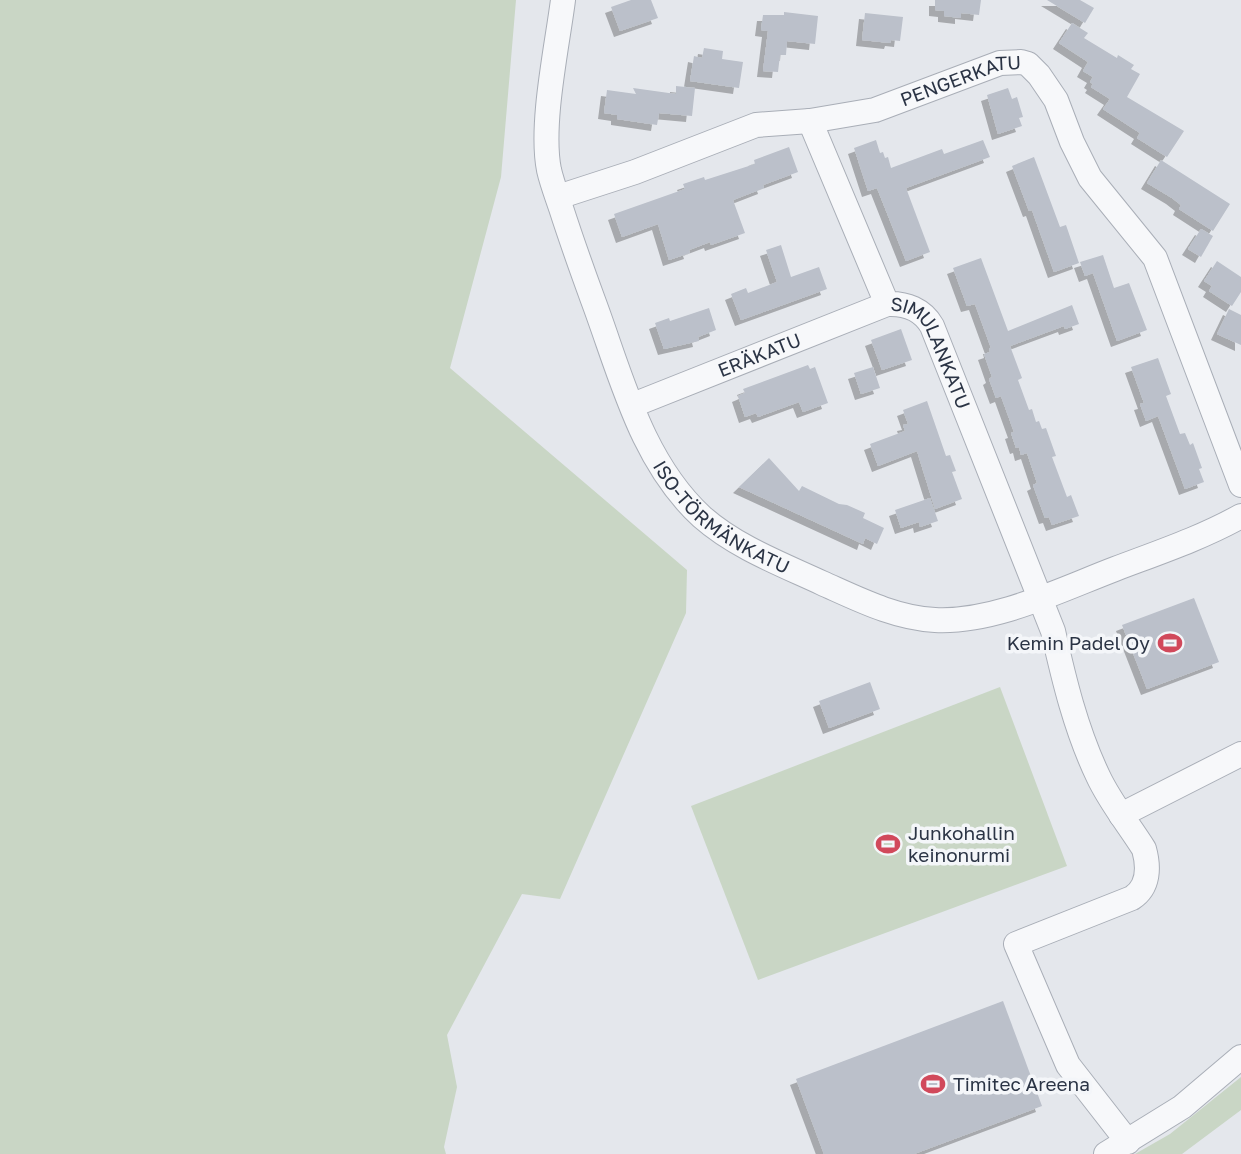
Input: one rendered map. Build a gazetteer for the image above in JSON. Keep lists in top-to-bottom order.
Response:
{
  "streets": {
    "street": [
      "PENGERKATU",
      "ERÄKATU",
      "SIMULANKATU",
      "ISO-TÖRMÄNKATU"
    ]
  },
  "crossings": [
    ["PENGERKATU", "SIMULANKATU"],
    ["PENGERKATU", "ISO-TÖRMÄNKATU"],
    ["ERÄKATU", "SIMULANKATU"],
    ["ERÄKATU", "ISO-TÖRMÄNKATU"],
    ["SIMULANKATU", "ISO-TÖRMÄNKATU"]
  ],
  "places": {
    "sports": ["Kemin Padel Oy", "Junkohallin keinonurmi", "Timitec Areena"]
  }
}
